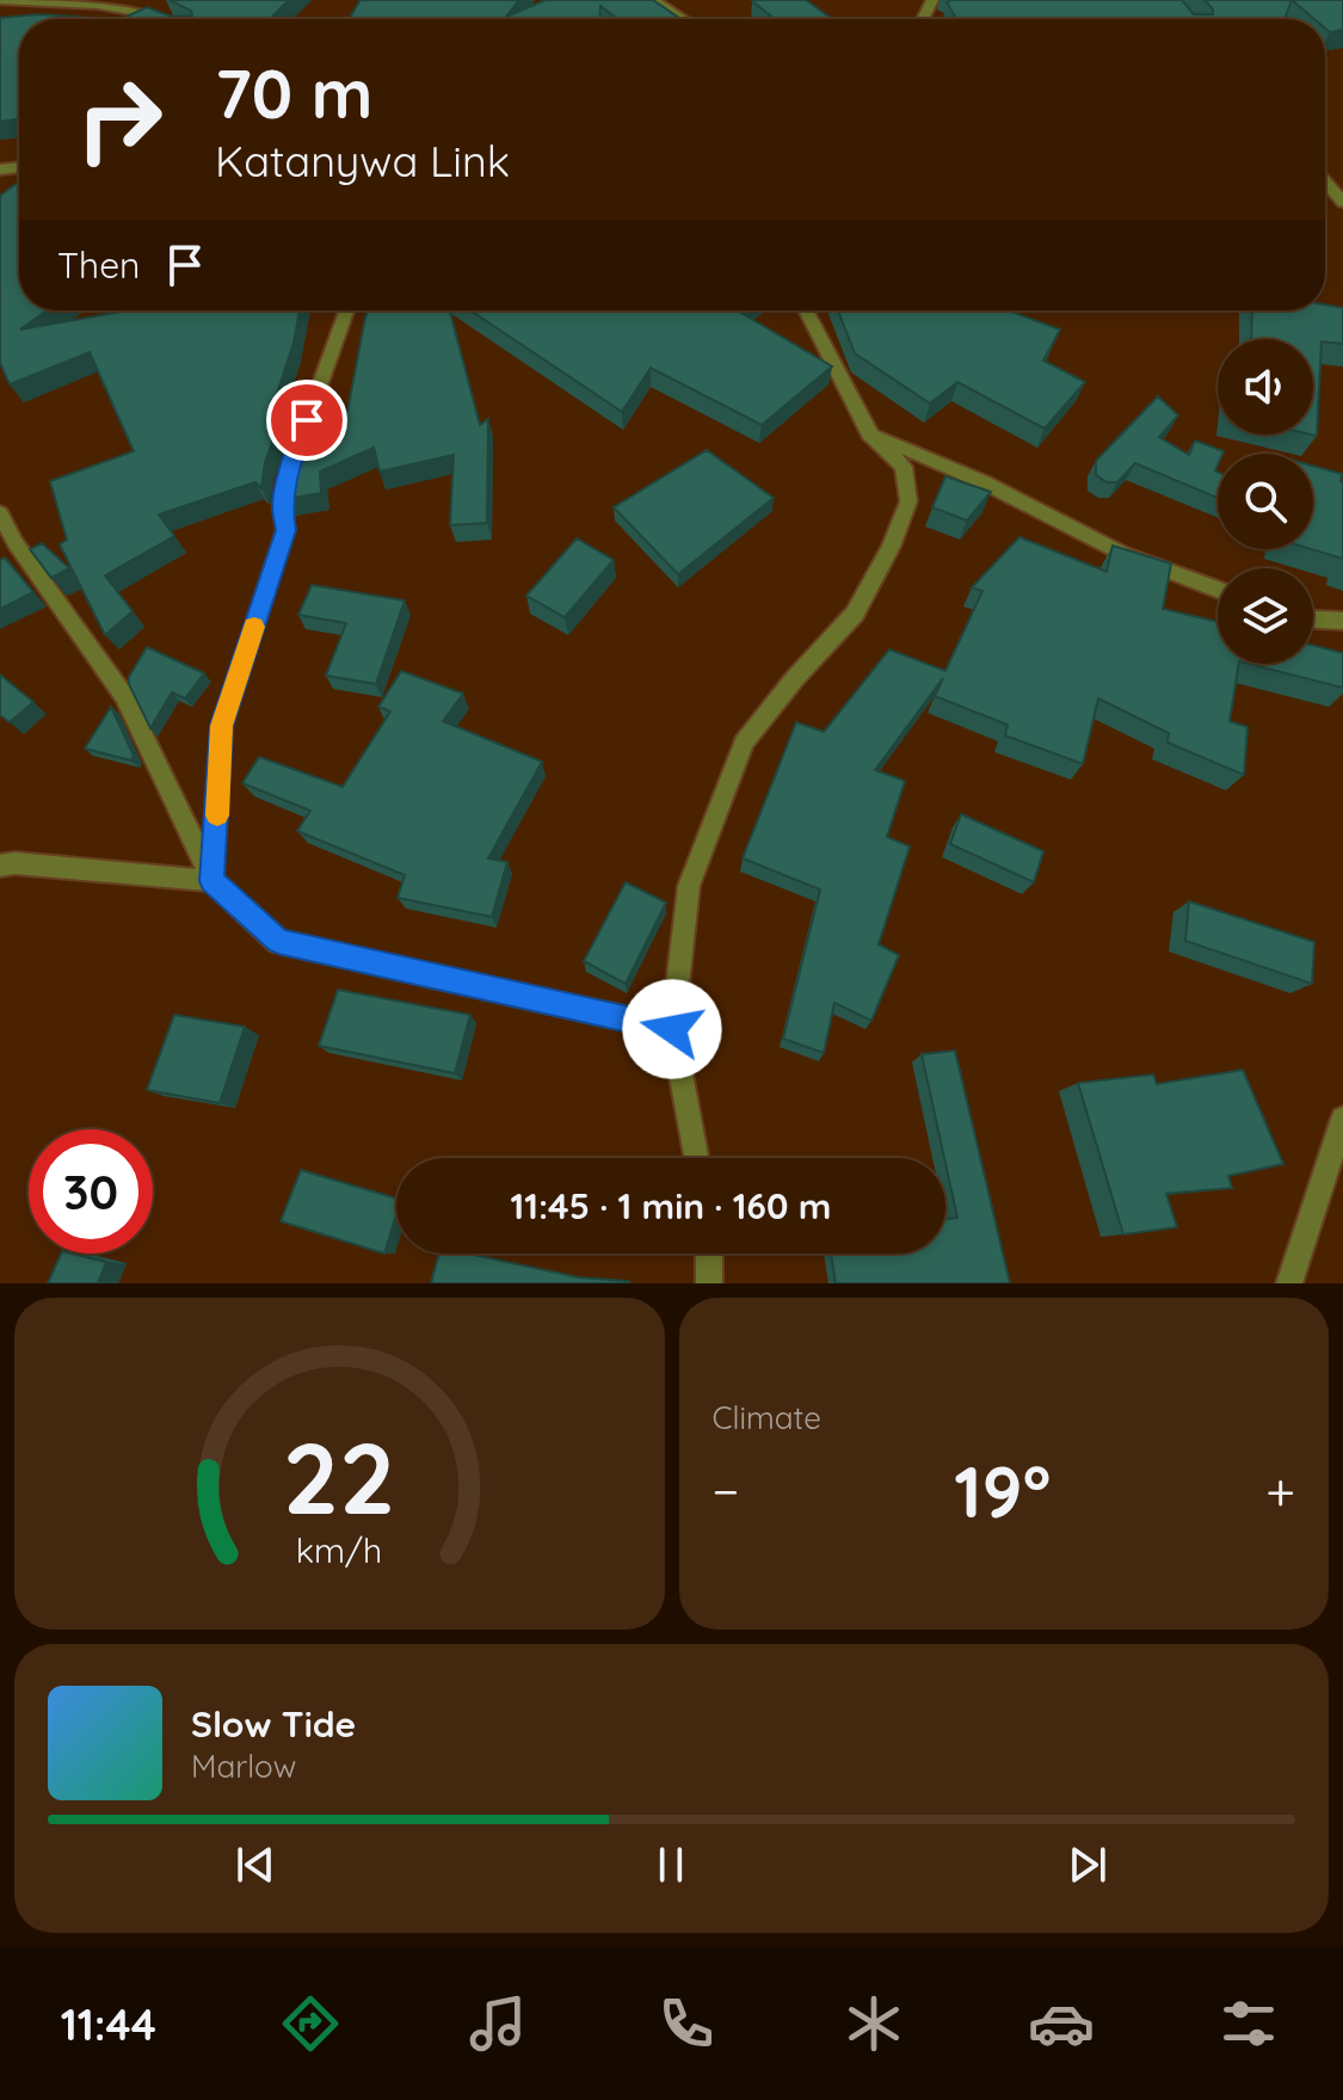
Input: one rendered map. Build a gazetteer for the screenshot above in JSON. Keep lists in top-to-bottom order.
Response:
{
  "page": {
    "turn": ["70 m", "Katanywa Link"],
    "then": "Then",
    "limit": "30",
    "trip": "11:45 · 1 min · 160 m",
    "tile": "Climate",
    "heat": ["−", "19°", "+"],
    "song": ["Slow Tide", "Marlow"],
    "tabs": "11:44",
    "gauge": ["22", "km/h"]
  }
}
